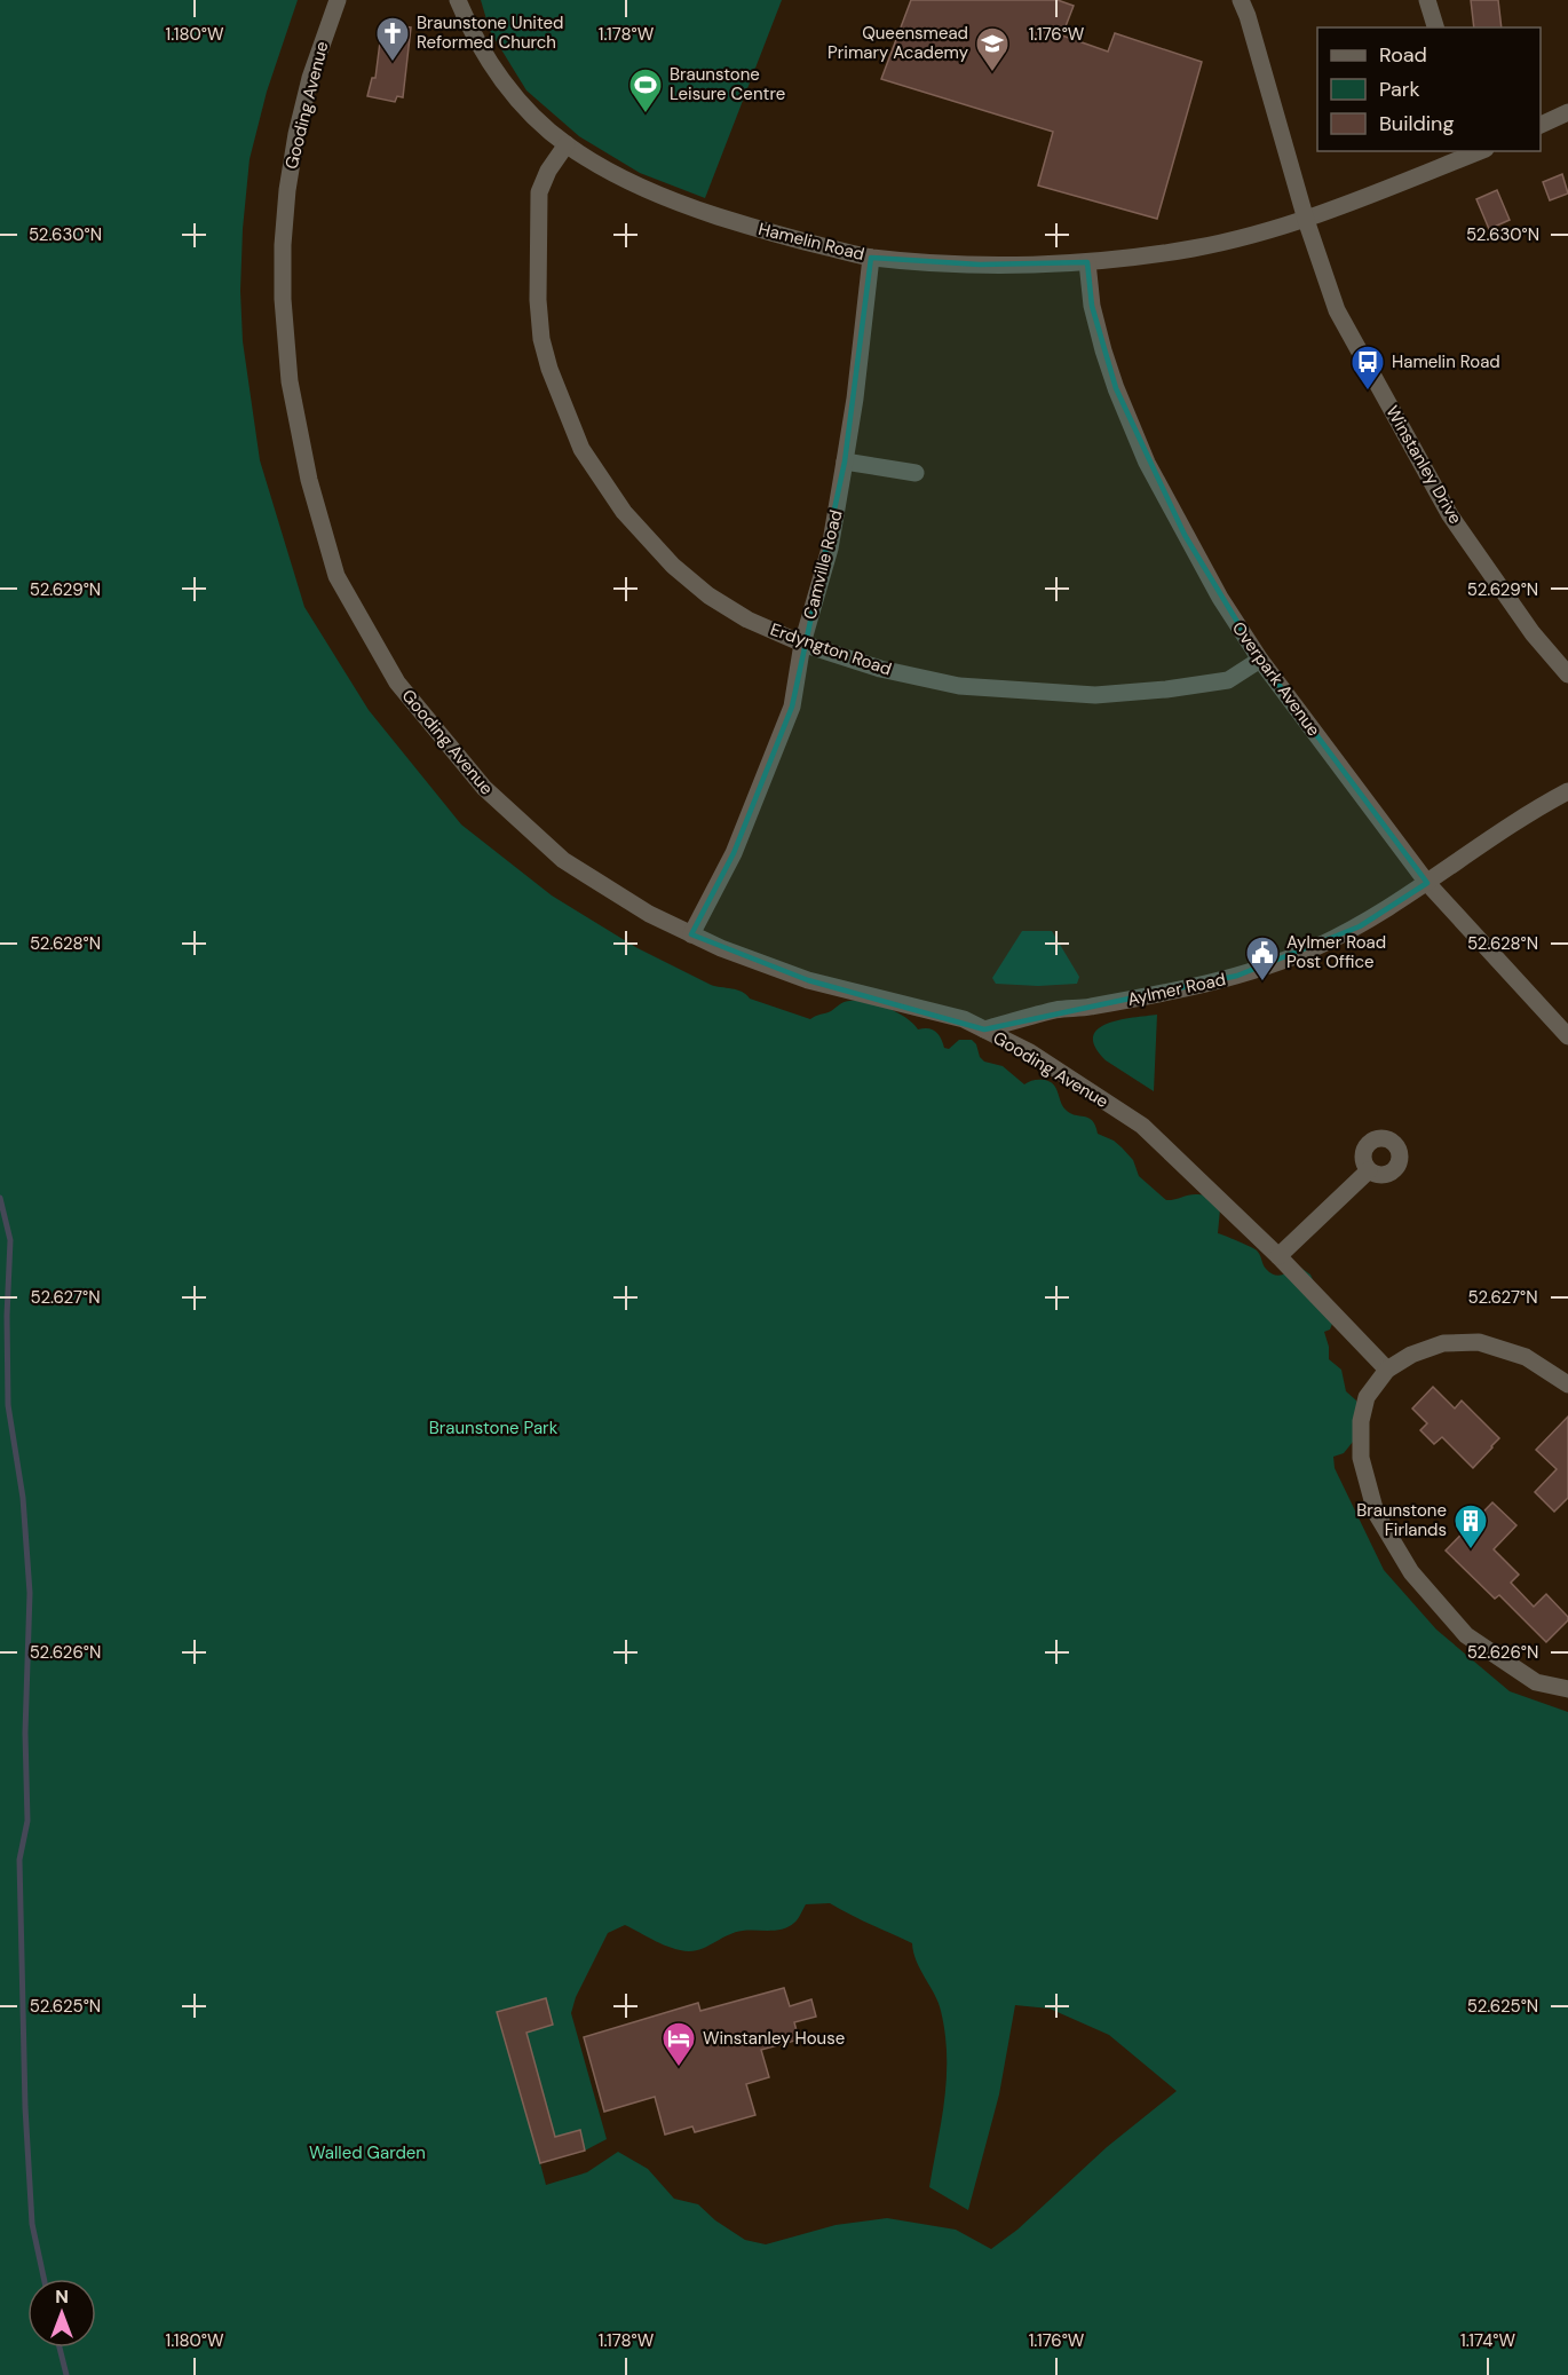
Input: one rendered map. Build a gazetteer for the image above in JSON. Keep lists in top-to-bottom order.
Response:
{
  "streets": {
    "street": [
      "Gooding Avenue",
      "Hamelin Road",
      "Winstanley Drive",
      "Camville Road",
      "Erdyngton Road",
      "Overpark Avenue",
      "Aylmer Road"
    ]
  },
  "crossings": [
    ["Gooding Avenue", "Camville Road"],
    ["Gooding Avenue", "Aylmer Road"],
    ["Hamelin Road", "Winstanley Drive"],
    ["Hamelin Road", "Camville Road"],
    ["Hamelin Road", "Erdyngton Road"],
    ["Hamelin Road", "Overpark Avenue"],
    ["Camville Road", "Erdyngton Road"],
    ["Erdyngton Road", "Overpark Avenue"],
    ["Overpark Avenue", "Aylmer Road"]
  ],
  "parks": ["Braunstone Park", "Walled Garden"],
  "places": {
    "church": ["Braunstone United Reformed Church"],
    "school or university": ["Queensmead Primary Academy"],
    "sports": ["Braunstone Leisure Centre"],
    "bus stop": ["Hamelin Road"],
    "public building": ["Aylmer Road Post Office"],
    "building": ["Braunstone Firlands"],
    "hotel": ["Winstanley House"]
  },
  "legend": ["Road", "Park", "Building"],
  "north": "top",
  "coordinates": [
    "1.180°W",
    "1.178°W",
    "1.176°W",
    "52.630°N",
    "52.629°N",
    "52.628°N",
    "52.627°N",
    "52.626°N",
    "52.625°N",
    "1.174°W"
  ]
}
